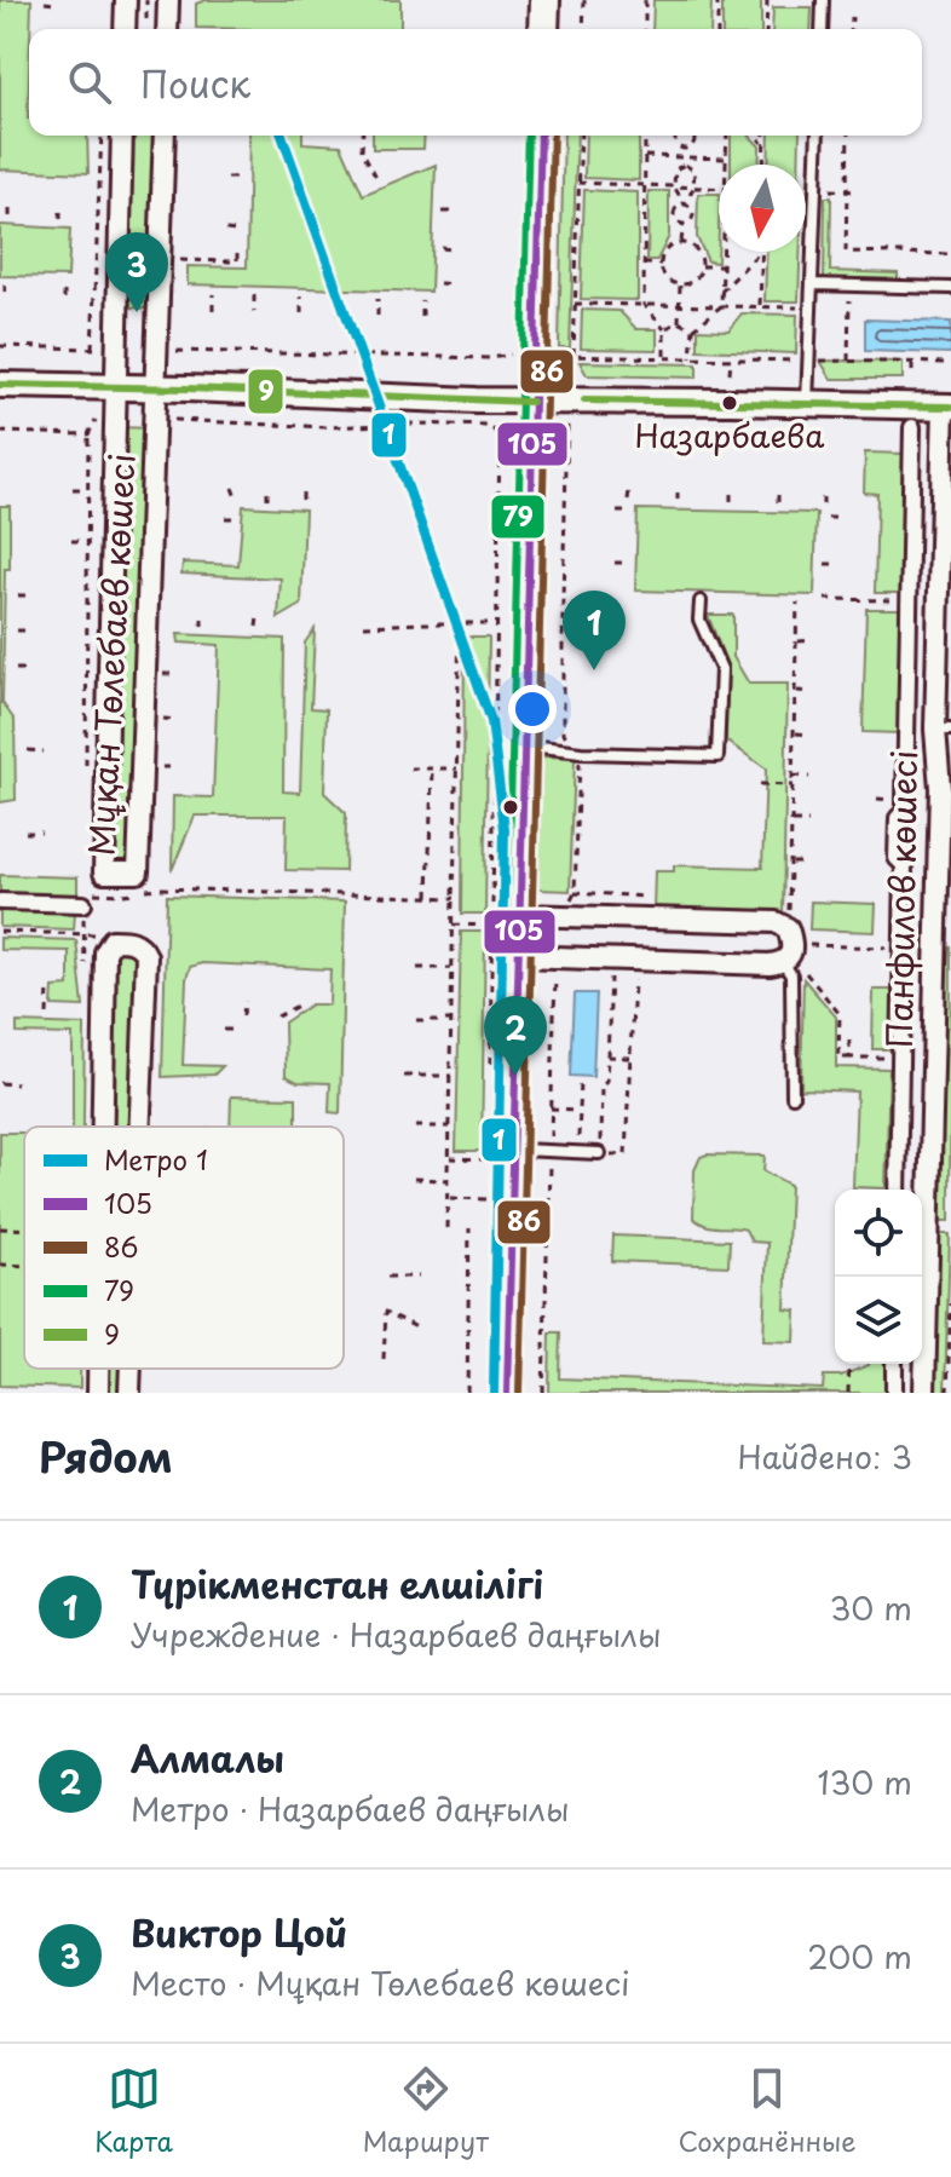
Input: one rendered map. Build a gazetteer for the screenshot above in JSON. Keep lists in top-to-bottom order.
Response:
{
  "streets": {
    "street": ["Мұқан Төлебаев көшесі", "Панфилов көшесі"]
  },
  "places": ["Назарбаева"],
  "lines": [
    "metro line 1",
    "transit line 105",
    "transit line 86",
    "transit line 79",
    "transit line 9"
  ],
  "legend": [
    "Метро 1",
    "105",
    "86",
    "79",
    "9"
  ],
  "north": "bottom",
  "page": {
    "search": "Поиск",
    "pins": ["3", "1", "2"],
    "heading": ["Рядом", "Найдено: 3"],
    "list": [
      {
        "mark": "1",
        "name": "Түрікменстан елшілігі",
        "note": "Учреждение · Назарбаев даңғылы",
        "value": "30 m"
      },
      {
        "mark": "2",
        "name": "Алмалы",
        "note": "Метро · Назарбаев даңғылы",
        "value": "130 m"
      },
      {
        "mark": "3",
        "name": "Виктор Цой",
        "note": "Место · Мұқан Төлебаев көшесі",
        "value": "200 m"
      }
    ],
    "nav": ["Карта", "Маршрут", "Сохранённые"]
  }
}
